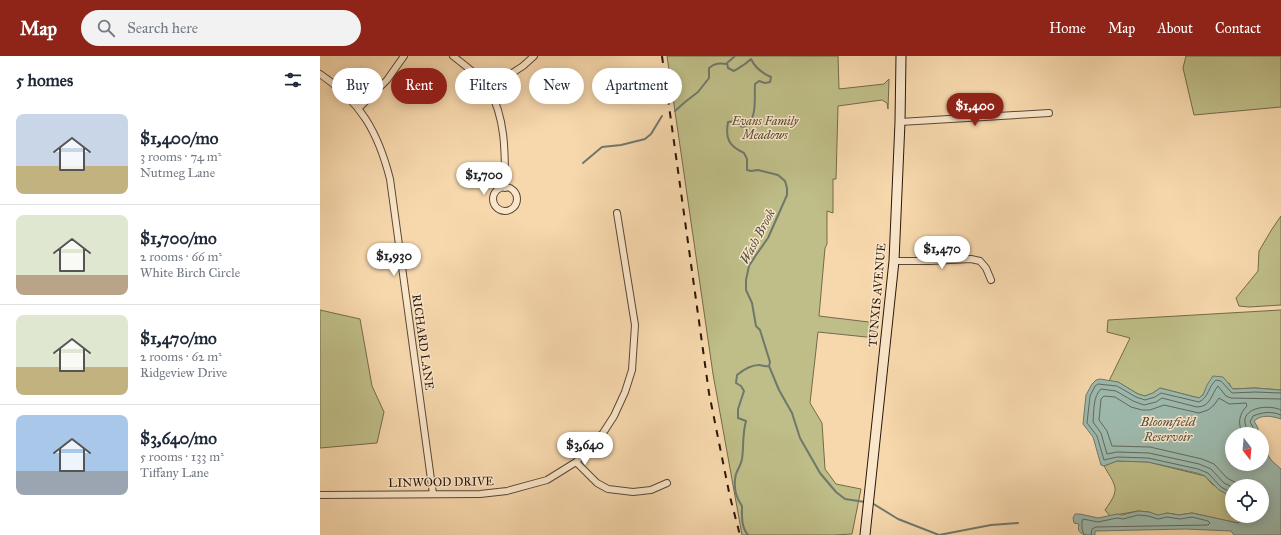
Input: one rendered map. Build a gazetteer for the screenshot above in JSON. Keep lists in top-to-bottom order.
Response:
{
  "streets": {
    "main road": ["TUNXIS AVENUE"],
    "street": ["RICHARD LANE", "LINWOOD DRIVE"]
  },
  "crossings": [
    ["RICHARD LANE", "LINWOOD DRIVE"]
  ],
  "water": ["Wash Brook", "Bloomfield Reservoir"],
  "parks": ["Evans Family Meadows"],
  "north": "bottom",
  "page": {
    "header": "Map",
    "search": "Search here",
    "nav": [
      "Home",
      "Map",
      "About",
      "Contact"
    ],
    "heading": "5 homes",
    "chip": [
      "Buy",
      "Rent",
      "Filters",
      "New",
      "Apartment"
    ],
    "price": [
      "$1,400",
      "$1,700",
      "$1,470",
      "$1,930",
      "$3,640"
    ],
    "list": [
      {
        "name": "$1,400/mo",
        "note": "3 rooms · 74 m² · Nutmeg Lane"
      },
      {
        "name": "$1,700/mo",
        "note": "2 rooms · 66 m² · White Birch Circle"
      },
      {
        "name": "$1,470/mo",
        "note": "2 rooms · 62 m² · Ridgeview Drive"
      },
      {
        "name": "$3,640/mo",
        "note": "5 rooms · 133 m² · Tiffany Lane"
      }
    ]
  }
}
